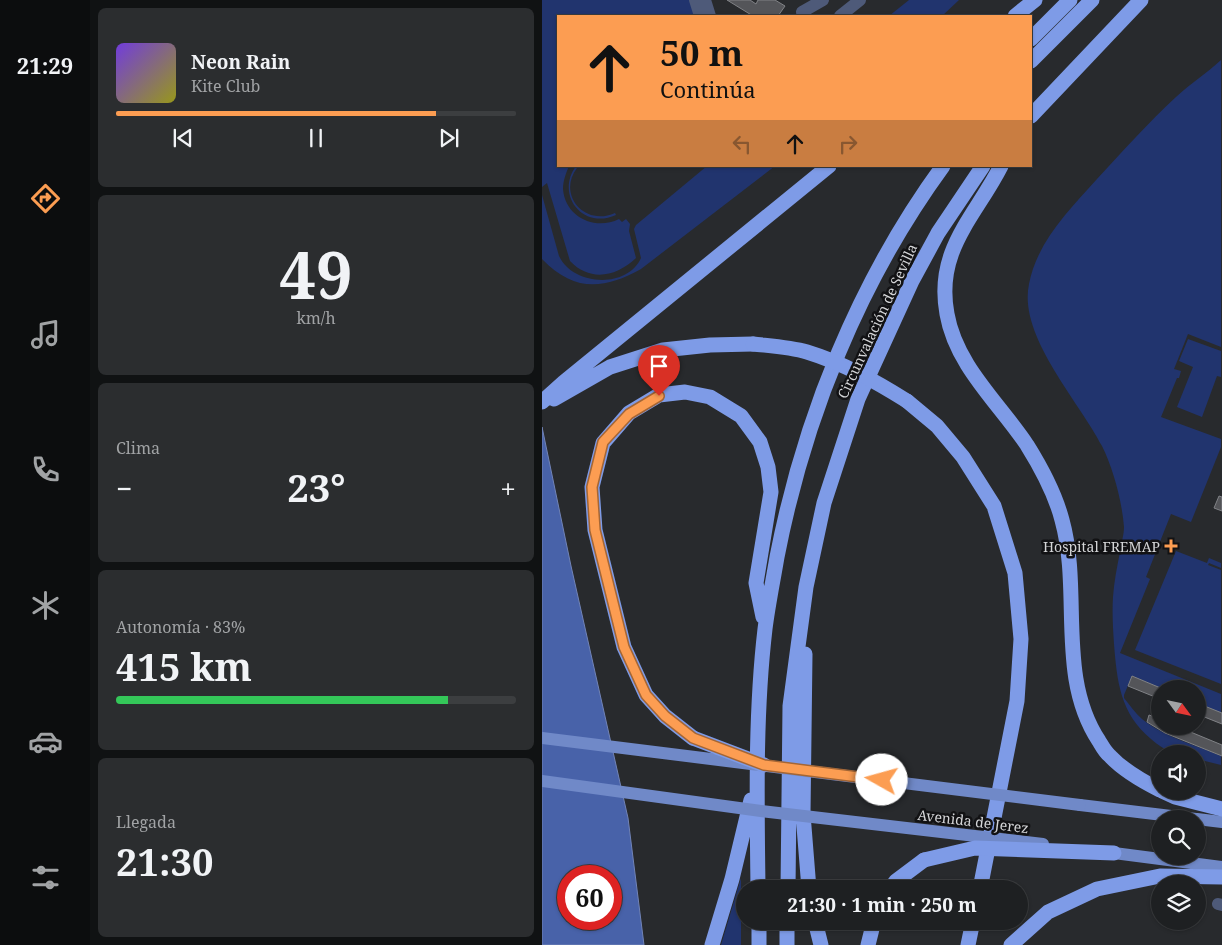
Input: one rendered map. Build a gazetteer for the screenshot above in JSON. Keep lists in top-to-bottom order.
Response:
{
  "streets": {
    "highway": ["Circunvalación de Sevilla"],
    "main road": ["Avenida de Jerez"]
  },
  "places": {
    "health": ["Hospital FREMAP"]
  },
  "north": "bottom right",
  "page": {
    "tabs": "21:29",
    "turn": ["50 m", "Continúa"],
    "song": ["Neon Rain", "Kite Club"],
    "tile": [
      ["49", "km/h"],
      "Clima",
      ["Autonomía · 83%", "415 km"],
      ["Llegada", "21:30"]
    ],
    "heat": ["−", "23°", "+"],
    "limit": "60",
    "trip": "21:30 · 1 min · 250 m"
  }
}
